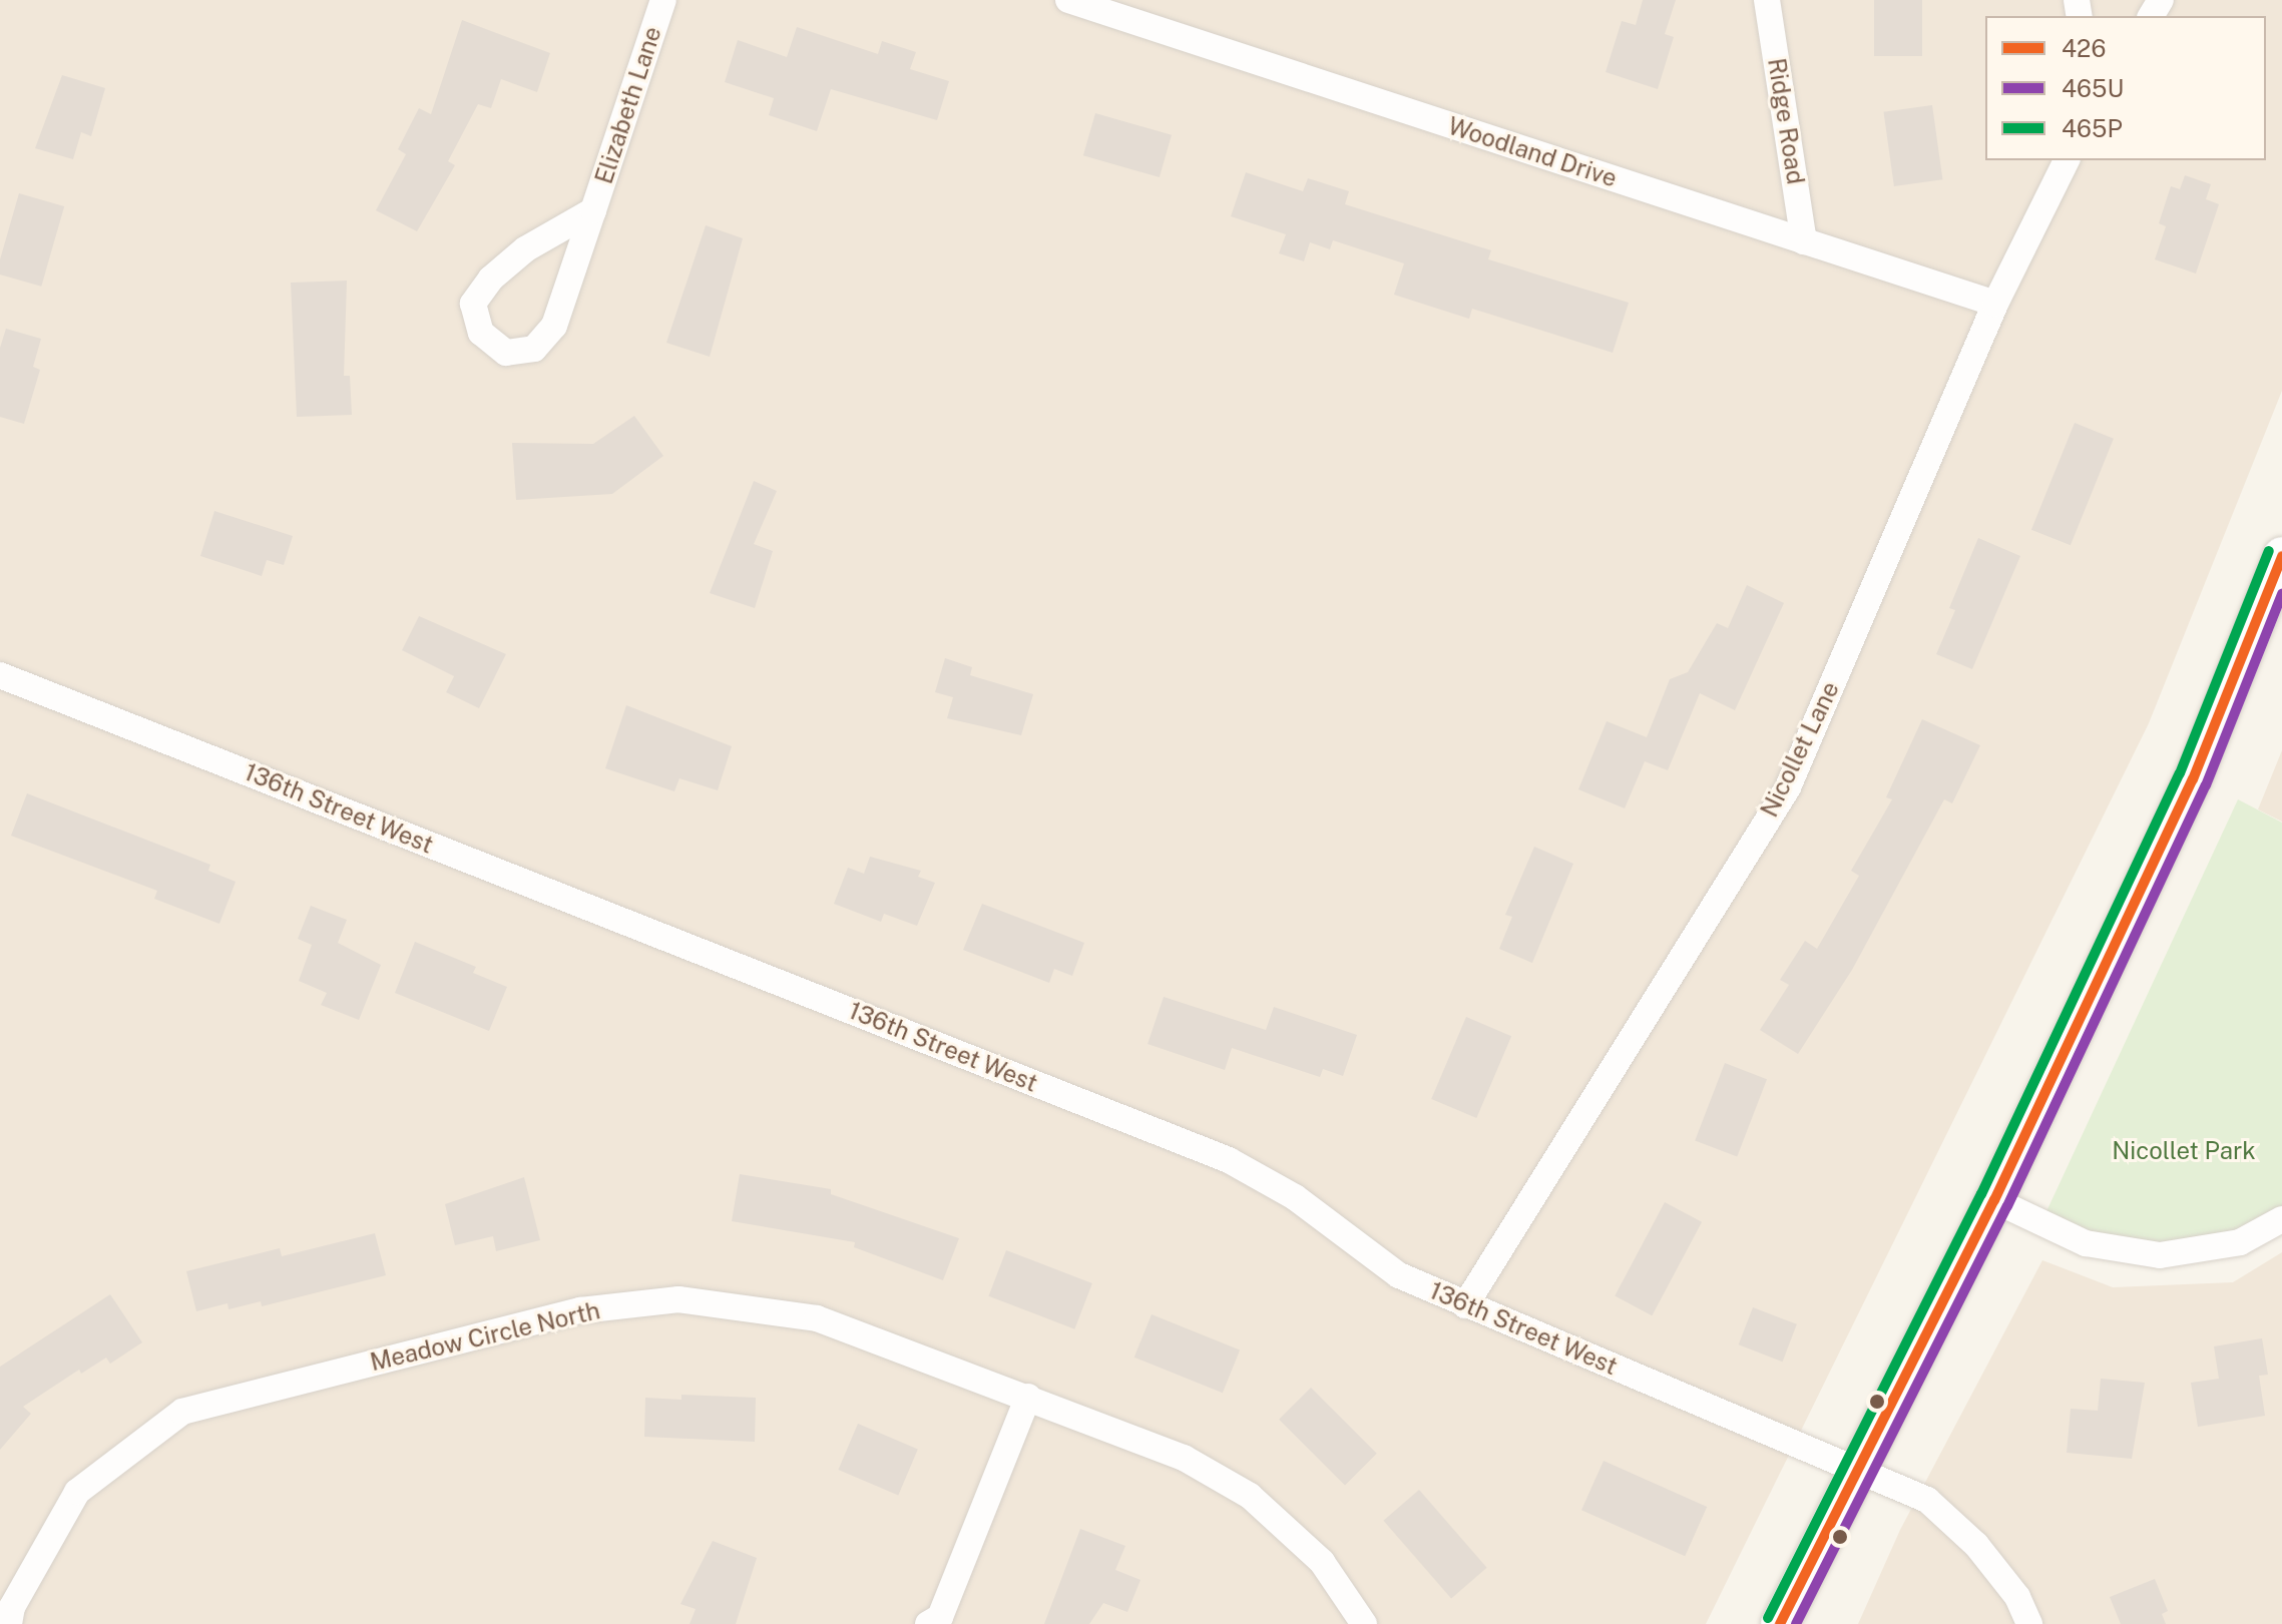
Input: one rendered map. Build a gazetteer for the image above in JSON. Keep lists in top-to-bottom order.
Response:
{
  "streets": {
    "street": [
      "Elizabeth Lane",
      "Ridge Road",
      "Woodland Drive",
      "Nicollet Lane",
      "136th Street West",
      "Meadow Circle North"
    ]
  },
  "crossings": [
    ["Ridge Road", "Woodland Drive"],
    ["Woodland Drive", "Nicollet Lane"],
    ["Nicollet Lane", "136th Street West"]
  ],
  "parks": ["Nicollet Park"],
  "lines": ["transit line 465P", "transit line 426", "transit line 465U"],
  "legend": ["426", "465U", "465P"]
}
